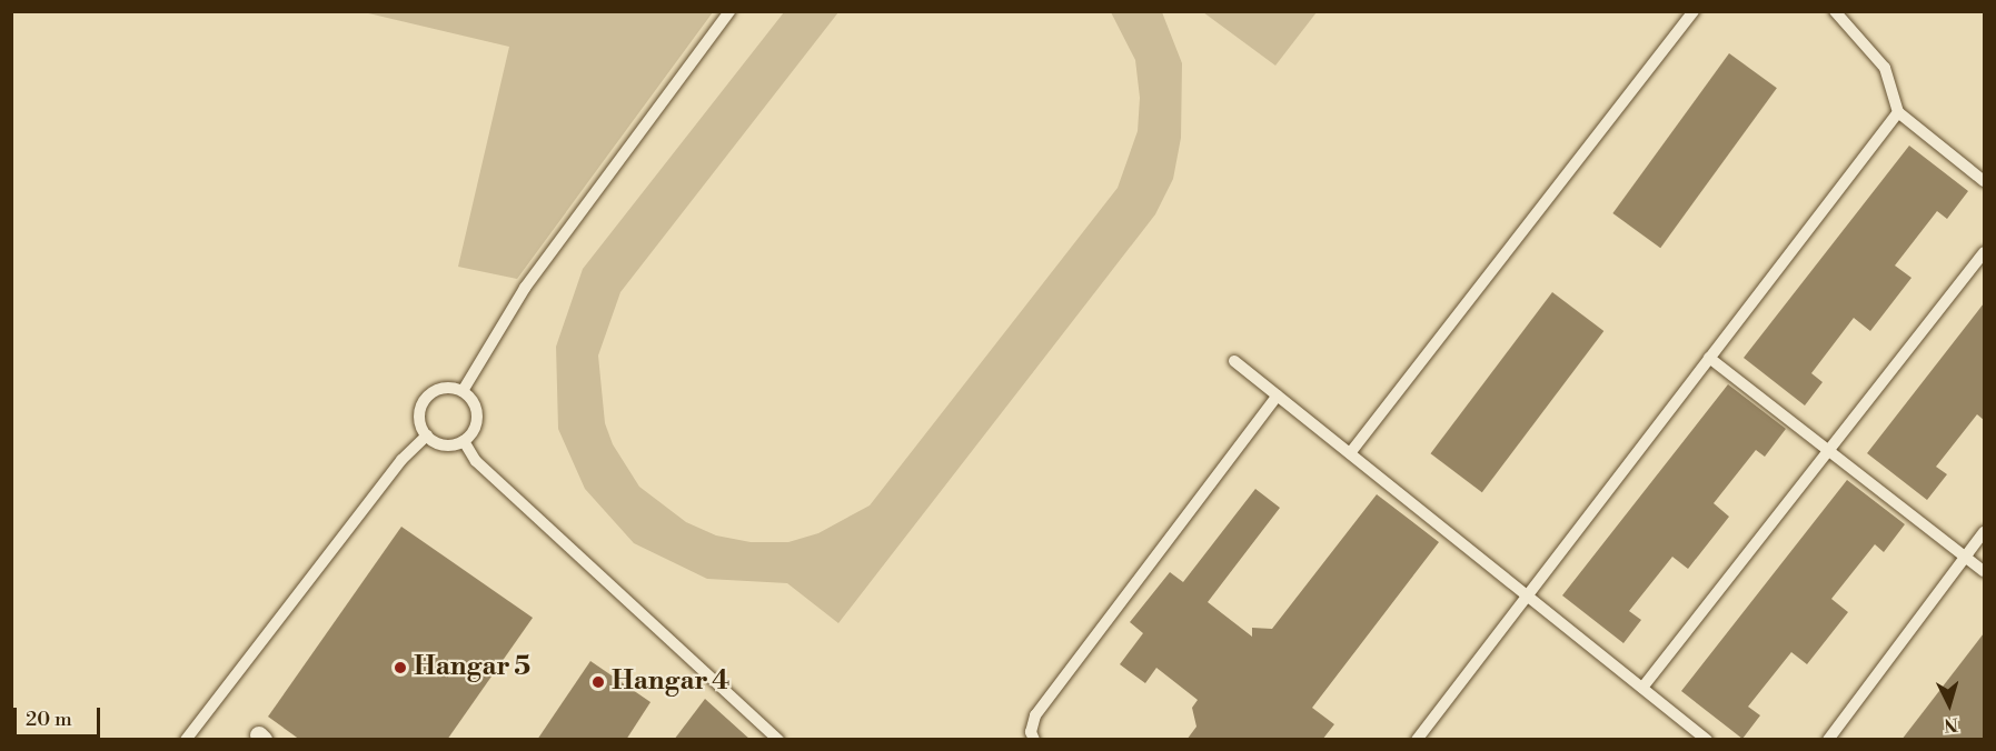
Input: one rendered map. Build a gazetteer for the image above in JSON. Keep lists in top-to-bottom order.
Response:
{
  "places": ["Hangar 5", "Hangar 4"],
  "scale_bar": "20 m",
  "north": "bottom"
}
